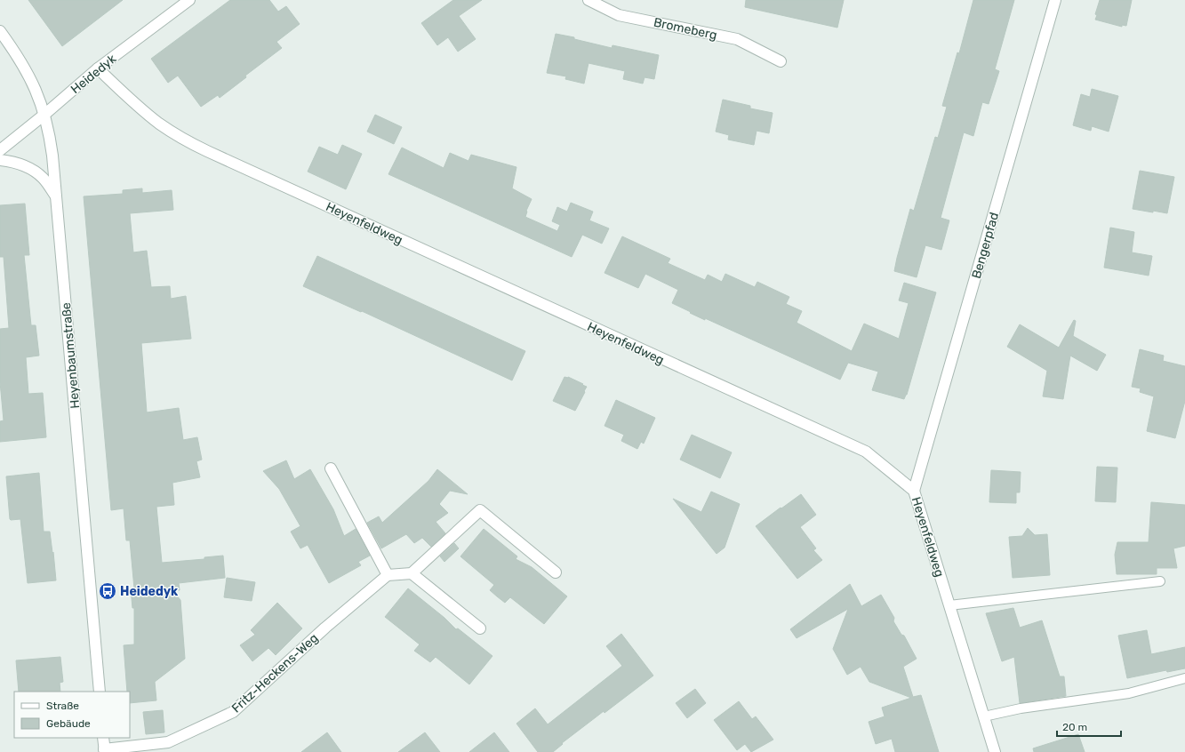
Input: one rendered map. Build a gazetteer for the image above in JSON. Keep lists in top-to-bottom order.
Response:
{
  "streets": {
    "street": [
      "Bromeberg",
      "Heidedyk",
      "Heyenfeldweg",
      "Bengerpfad",
      "Heyenbaumstraße",
      "Fritz-Heckens-Weg"
    ]
  },
  "crossings": [
    ["Heidedyk", "Heyenfeldweg"],
    ["Heidedyk", "Heyenbaumstraße"],
    ["Heyenfeldweg", "Bengerpfad"]
  ],
  "places": {
    "bus stop": ["Heidedyk"]
  },
  "legend": ["Straße", "Gebäude"],
  "scale_bar": "20 m"
}
